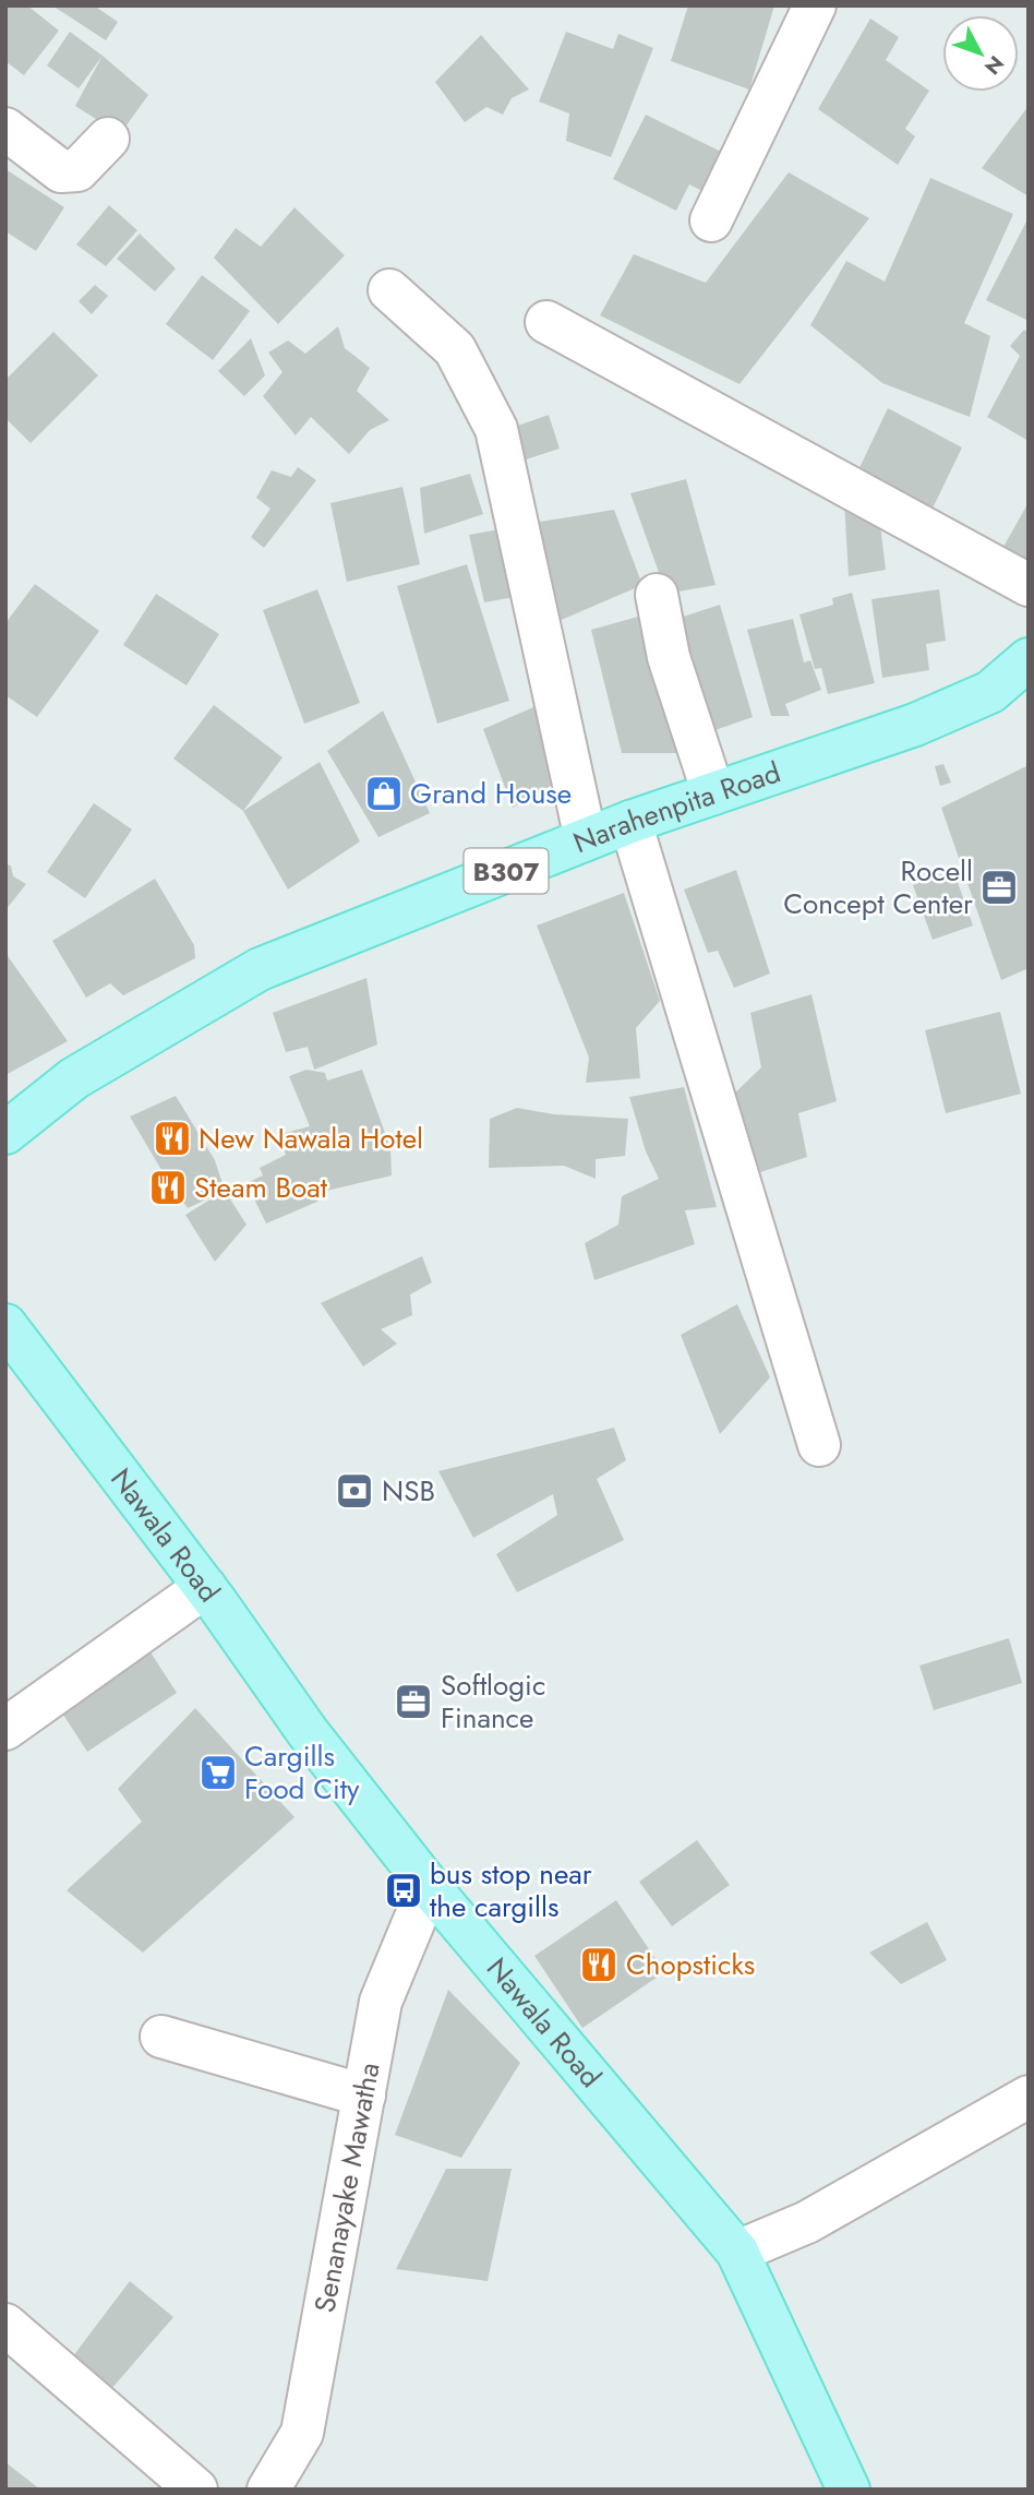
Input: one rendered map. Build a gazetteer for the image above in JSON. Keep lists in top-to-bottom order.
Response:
{
  "streets": {
    "main road": ["Narahenpita Road", "B307", "Nawala Road"],
    "street": ["Senanayake Mawatha"]
  },
  "crossings": [
    ["Nawala Road", "Senanayake Mawatha"]
  ],
  "places": {
    "shop": ["Grand House"],
    "office": ["Rocell Concept Center", "Softlogic Finance"],
    "restaurant": ["New Nawala Hotel", "Steam Boat", "Chopsticks"],
    "bank": ["NSB"],
    "supermarket": ["Cargills Food City"],
    "bus stop": ["bus stop near the cargills"]
  },
  "north": "bottom right"
}
